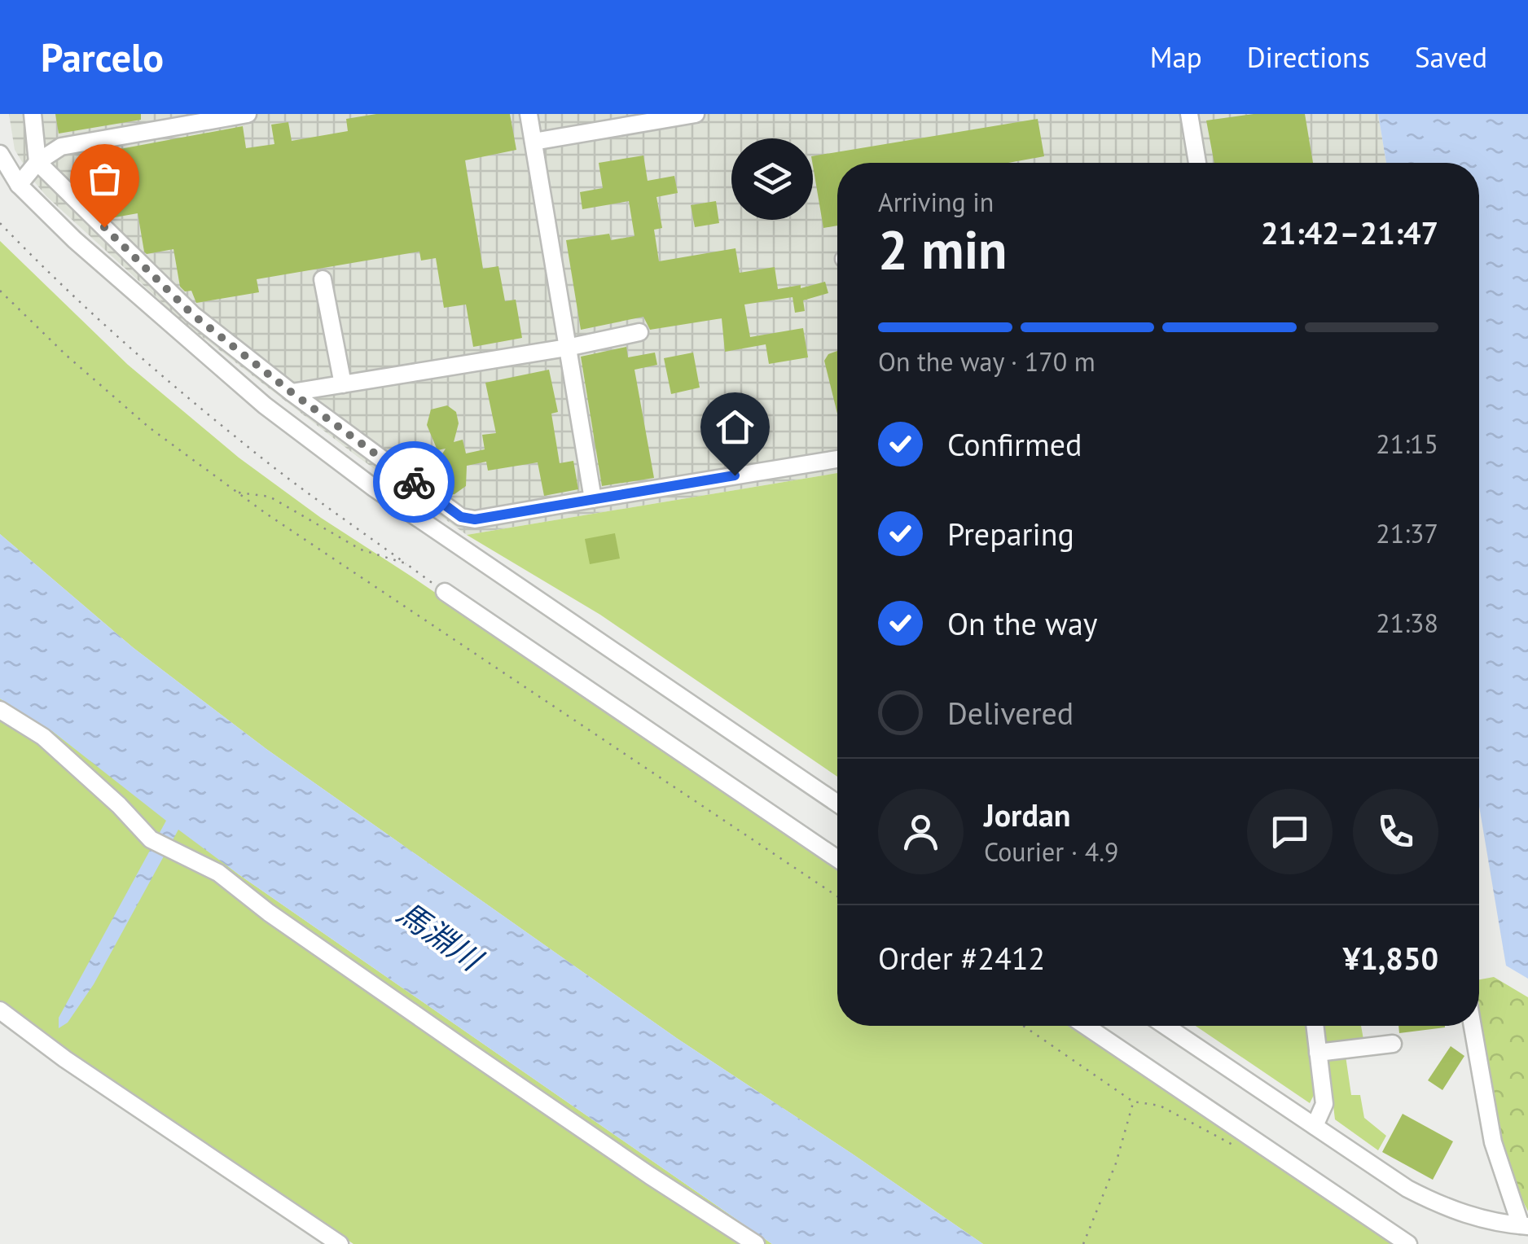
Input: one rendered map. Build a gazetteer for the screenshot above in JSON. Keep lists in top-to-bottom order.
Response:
{
  "water": ["馬淵川"],
  "page": {
    "header": "Parcelo",
    "nav": ["Map", "Directions", "Saved"],
    "heading": ["2 min", "Arriving in", "21:42–21:47"],
    "panel": [
      "Jordan",
      "Courier · 4.9",
      "Order #2412",
      "¥1,850"
    ],
    "bar": "On the way · 170 m",
    "list": [
      ["Confirmed", "21:15"],
      ["Preparing", "21:37"],
      ["On the way", "21:38"],
      "Delivered"
    ]
  }
}
